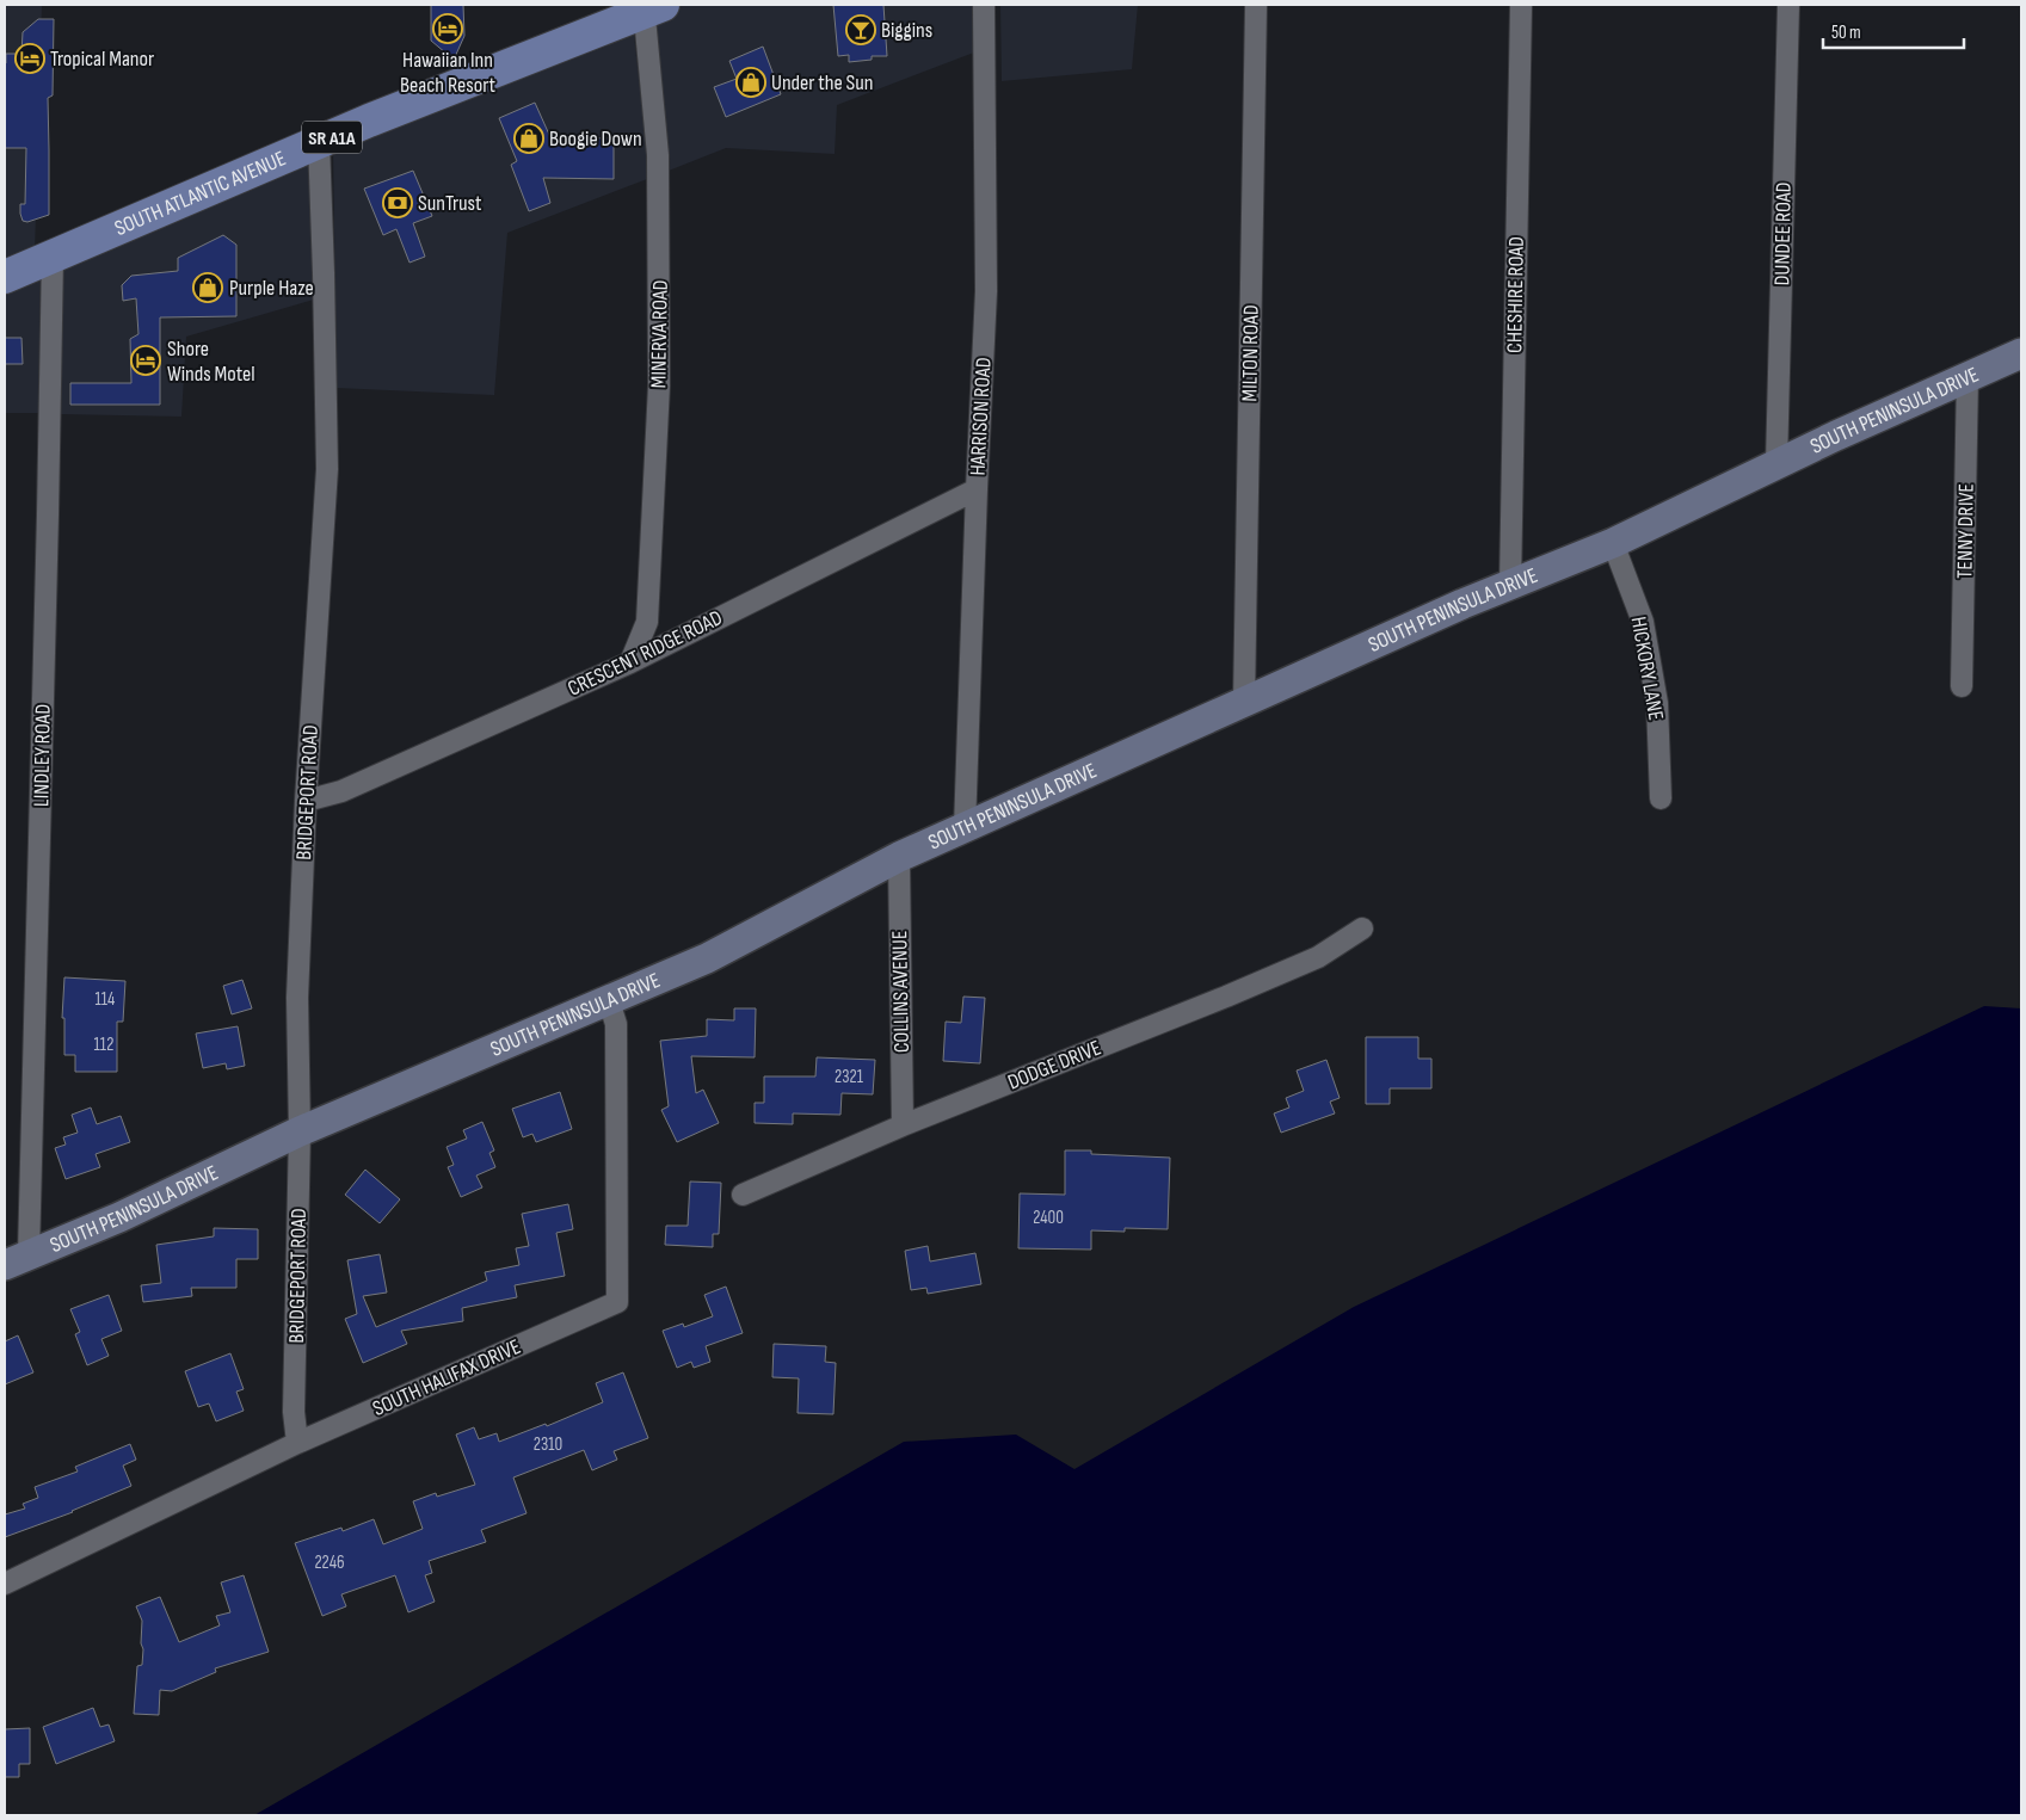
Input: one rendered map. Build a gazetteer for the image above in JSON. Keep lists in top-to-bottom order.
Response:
{
  "streets": {
    "main road": ["SR A1A", "SOUTH ATLANTIC AVENUE", "SOUTH PENINSULA DRIVE"],
    "street": [
      "DUNDEE ROAD",
      "CHESHIRE ROAD",
      "MINERVA ROAD",
      "MILTON ROAD",
      "HARRISON ROAD",
      "TENNY DRIVE",
      "CRESCENT RIDGE ROAD",
      "HICKORY LANE",
      "LINDLEY ROAD",
      "BRIDGEPORT ROAD",
      "COLLINS AVENUE",
      "DODGE DRIVE",
      "SOUTH HALIFAX DRIVE"
    ]
  },
  "crossings": [
    ["SOUTH ATLANTIC AVENUE", "MINERVA ROAD"],
    ["SOUTH ATLANTIC AVENUE", "LINDLEY ROAD"],
    ["SOUTH ATLANTIC AVENUE", "BRIDGEPORT ROAD"],
    ["DUNDEE ROAD", "SOUTH PENINSULA DRIVE"],
    ["CHESHIRE ROAD", "SOUTH PENINSULA DRIVE"],
    ["MINERVA ROAD", "CRESCENT RIDGE ROAD"],
    ["MILTON ROAD", "SOUTH PENINSULA DRIVE"],
    ["SOUTH PENINSULA DRIVE", "HARRISON ROAD"],
    ["SOUTH PENINSULA DRIVE", "TENNY DRIVE"],
    ["SOUTH PENINSULA DRIVE", "HICKORY LANE"],
    ["SOUTH PENINSULA DRIVE", "LINDLEY ROAD"],
    ["SOUTH PENINSULA DRIVE", "BRIDGEPORT ROAD"],
    ["SOUTH PENINSULA DRIVE", "COLLINS AVENUE"],
    ["SOUTH PENINSULA DRIVE", "SOUTH HALIFAX DRIVE"],
    ["HARRISON ROAD", "CRESCENT RIDGE ROAD"],
    ["CRESCENT RIDGE ROAD", "BRIDGEPORT ROAD"],
    ["BRIDGEPORT ROAD", "SOUTH HALIFAX DRIVE"],
    ["COLLINS AVENUE", "DODGE DRIVE"]
  ],
  "places": {
    "hotel": ["Hawaiian Inn Beach Resort", "Tropical Manor", "Shore Winds Motel"],
    "bar": ["Biggins"],
    "shop": ["Under the Sun", "Boogie Down", "Purple Haze"],
    "bank": ["SunTrust"]
  },
  "house_numbers": [
    "114",
    "112",
    "2321",
    "2400",
    "2310",
    "2246"
  ],
  "scale_bar": "50 m"
}
